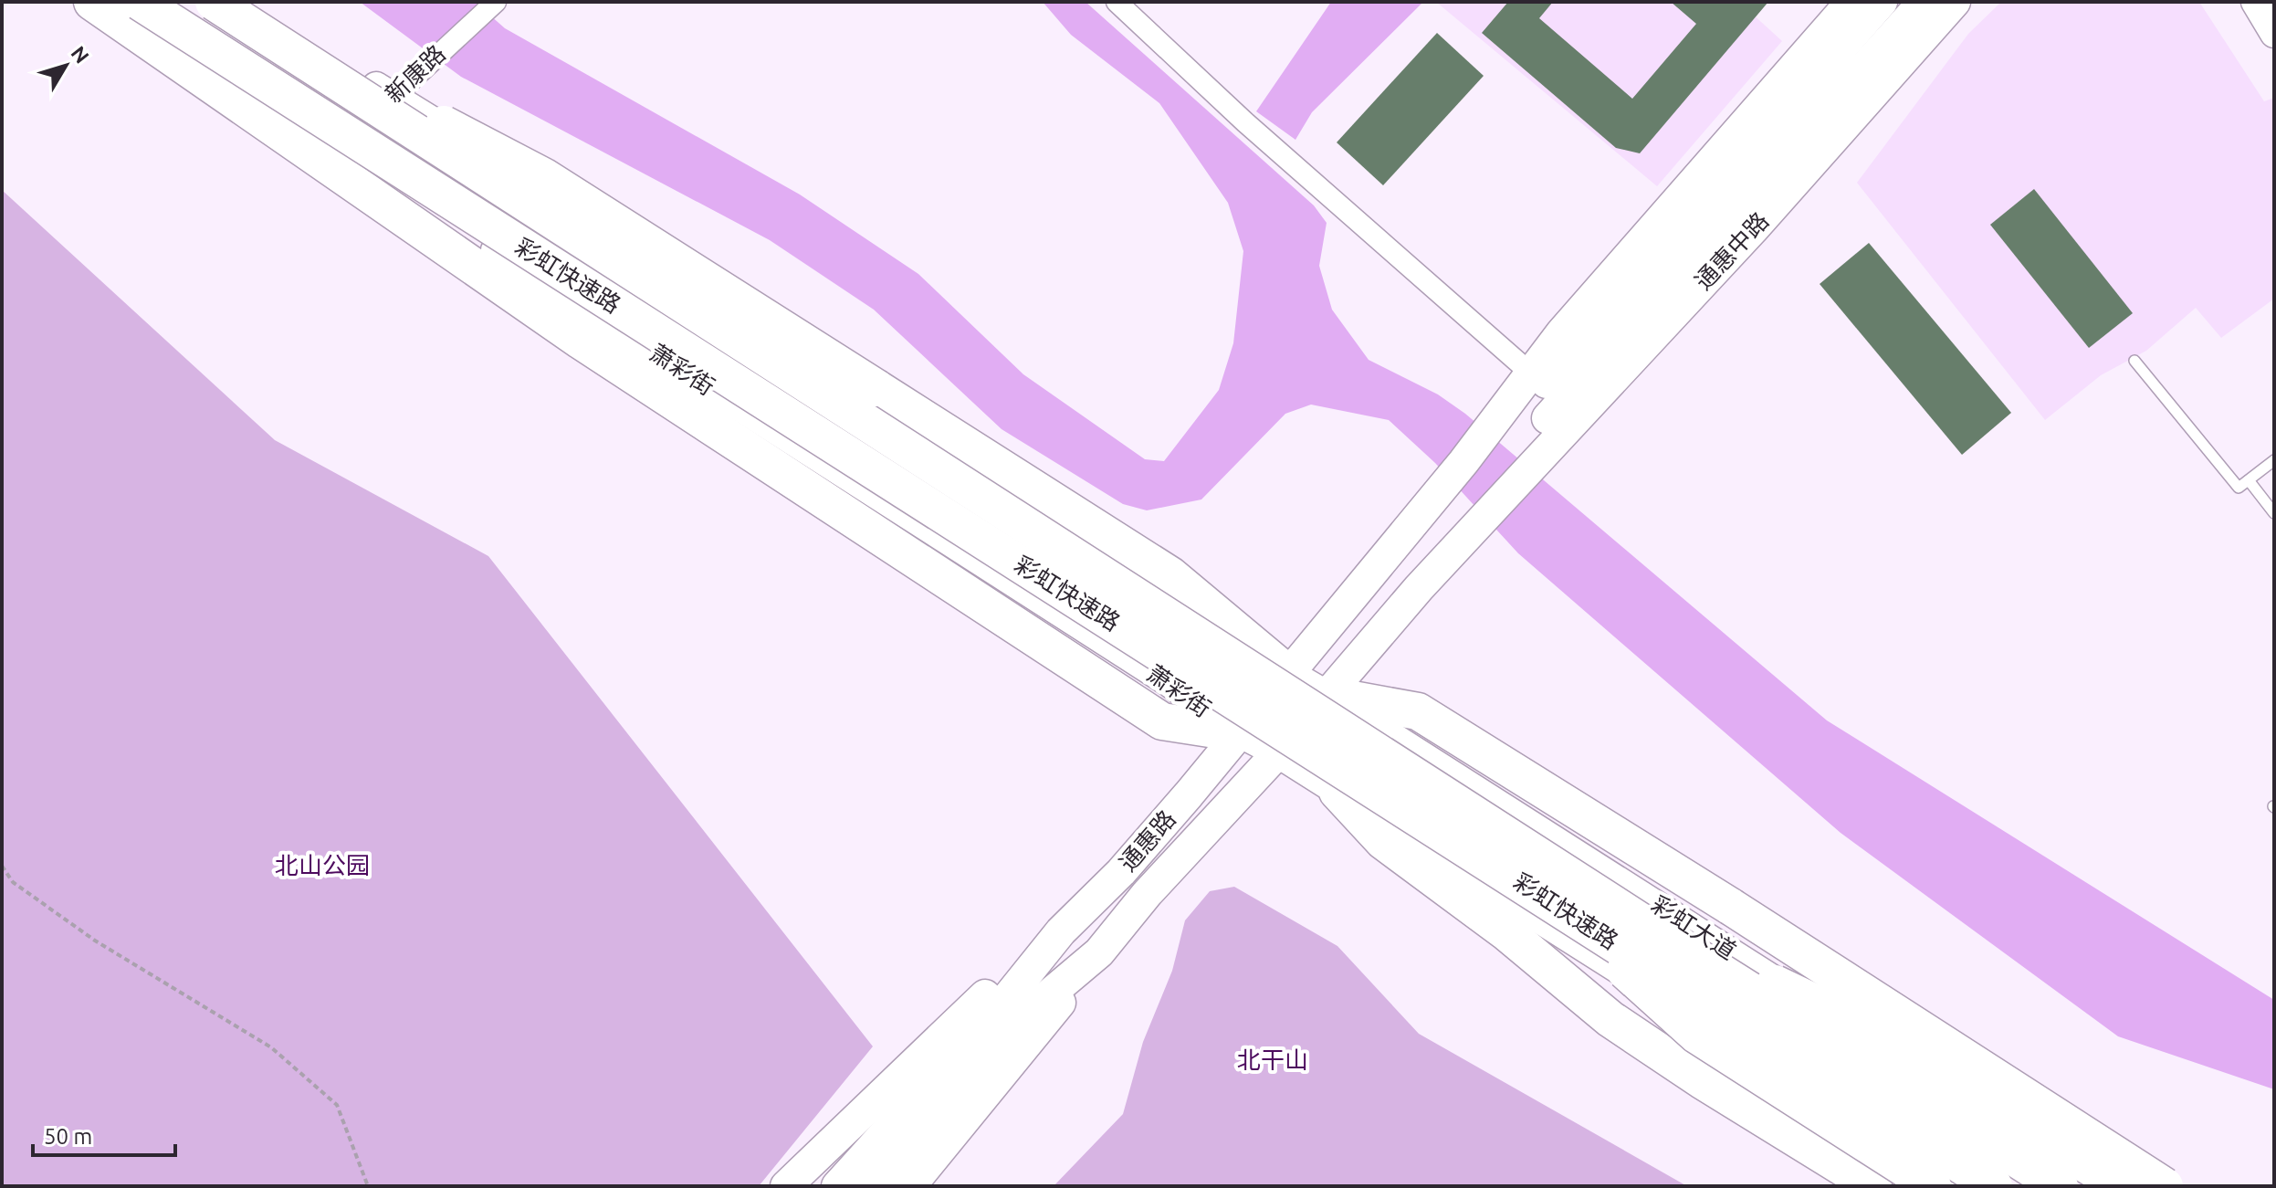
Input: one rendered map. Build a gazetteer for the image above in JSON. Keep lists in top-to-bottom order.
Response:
{
  "streets": {
    "highway": ["彩虹快速路"],
    "main road": [
      "通惠中路",
      "萧彩街",
      "通惠路",
      "彩虹大道"
    ],
    "street": ["新康路"]
  },
  "crossings": [
    ["新康路", "萧彩街"],
    ["通惠中路", "通惠路"],
    ["萧彩街", "通惠路"],
    ["通惠路", "彩虹大道"]
  ],
  "parks": ["北山公园", "北干山"],
  "scale_bar": "50 m",
  "north": "top right"
}
